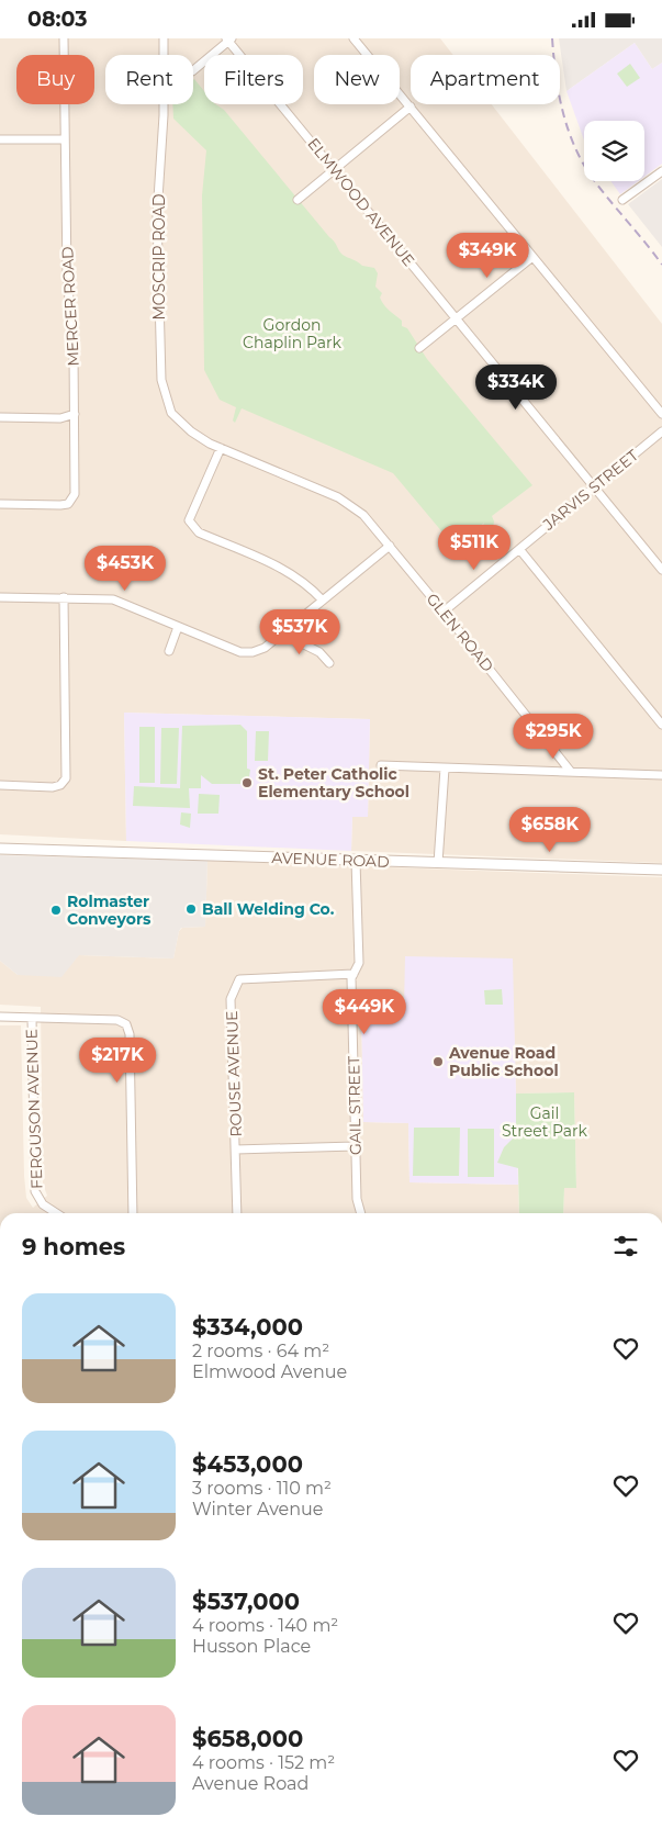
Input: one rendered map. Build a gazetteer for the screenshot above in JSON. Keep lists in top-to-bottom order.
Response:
{
  "streets": {
    "street": [
      "ELMWOOD AVENUE",
      "MOSCRIP ROAD",
      "MERCER ROAD",
      "JARVIS STREET",
      "GLEN ROAD",
      "AVENUE ROAD",
      "ROUSE AVENUE",
      "GAIL STREET",
      "FERGUSON AVENUE"
    ]
  },
  "crossings": [
    ["ELMWOOD AVENUE", "JARVIS STREET"],
    ["MOSCRIP ROAD", "GLEN ROAD"],
    ["JARVIS STREET", "GLEN ROAD"],
    ["AVENUE ROAD", "GAIL STREET"],
    ["ROUSE AVENUE", "GAIL STREET"]
  ],
  "parks": ["Gordon Chaplin Park", "Gail Street Park"],
  "places": [
    "St. Peter Catholic Elementary School",
    "Ball Welding Co.",
    "Rolmaster Conveyors",
    "Avenue Road Public School"
  ],
  "page": {
    "status": "08:03",
    "chip": [
      "Buy",
      "Rent",
      "Filters",
      "New",
      "Apartment"
    ],
    "price": [
      "$349K",
      "$334K",
      "$511K",
      "$453K",
      "$537K",
      "$295K",
      "$658K",
      "$449K",
      "$217K"
    ],
    "heading": "9 homes",
    "list": [
      {
        "name": "$334,000",
        "note": "2 rooms · 64 m² · Elmwood Avenue"
      },
      {
        "name": "$453,000",
        "note": "3 rooms · 110 m² · Winter Avenue"
      },
      {
        "name": "$537,000",
        "note": "4 rooms · 140 m² · Husson Place"
      },
      {
        "name": "$658,000",
        "note": "4 rooms · 152 m² · Avenue Road"
      }
    ]
  }
}
